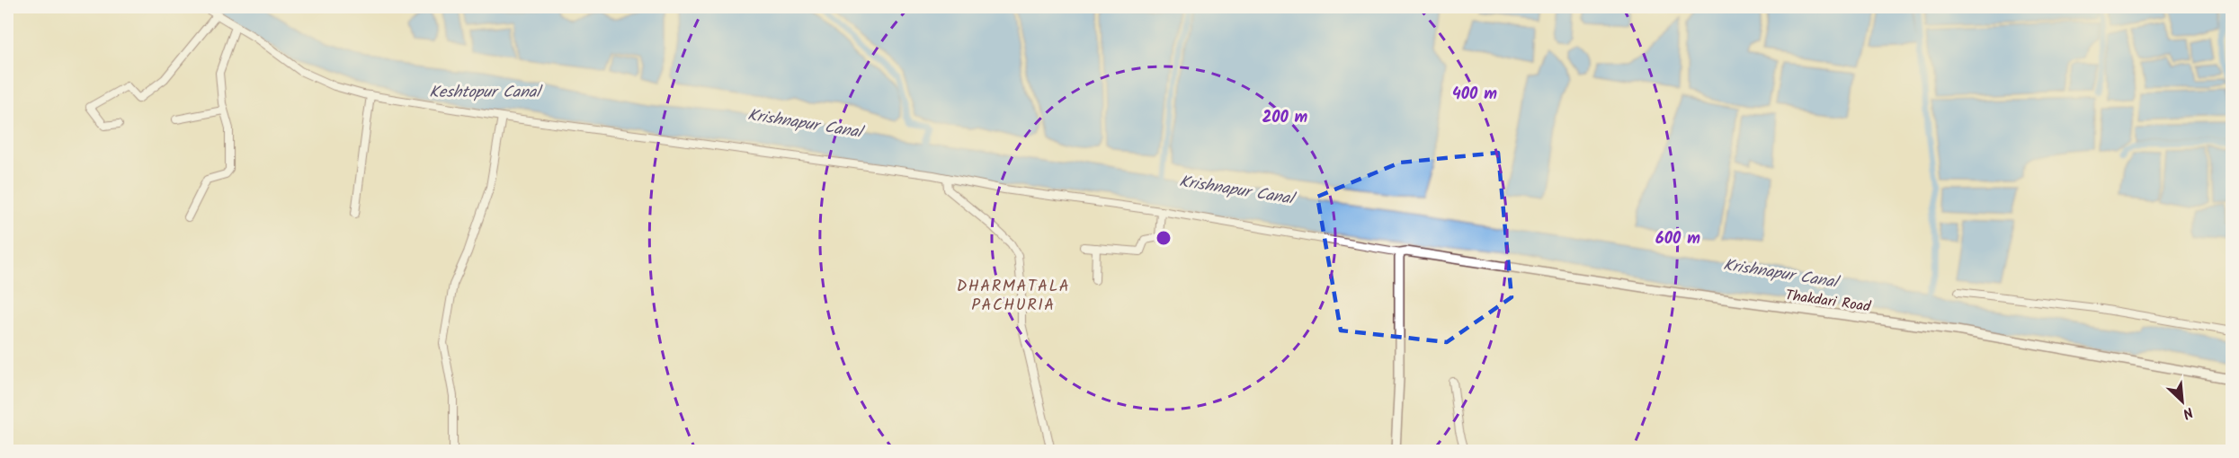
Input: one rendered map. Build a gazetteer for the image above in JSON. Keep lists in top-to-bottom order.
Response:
{
  "streets": {
    "street": ["Thakdari Road"]
  },
  "districts": ["DHARMATALA PACHURIA"],
  "water": ["Keshtopur Canal", "Krishnapur Canal"],
  "north": "bottom right",
  "rings": ["400 m", "200 m", "600 m"]
}
